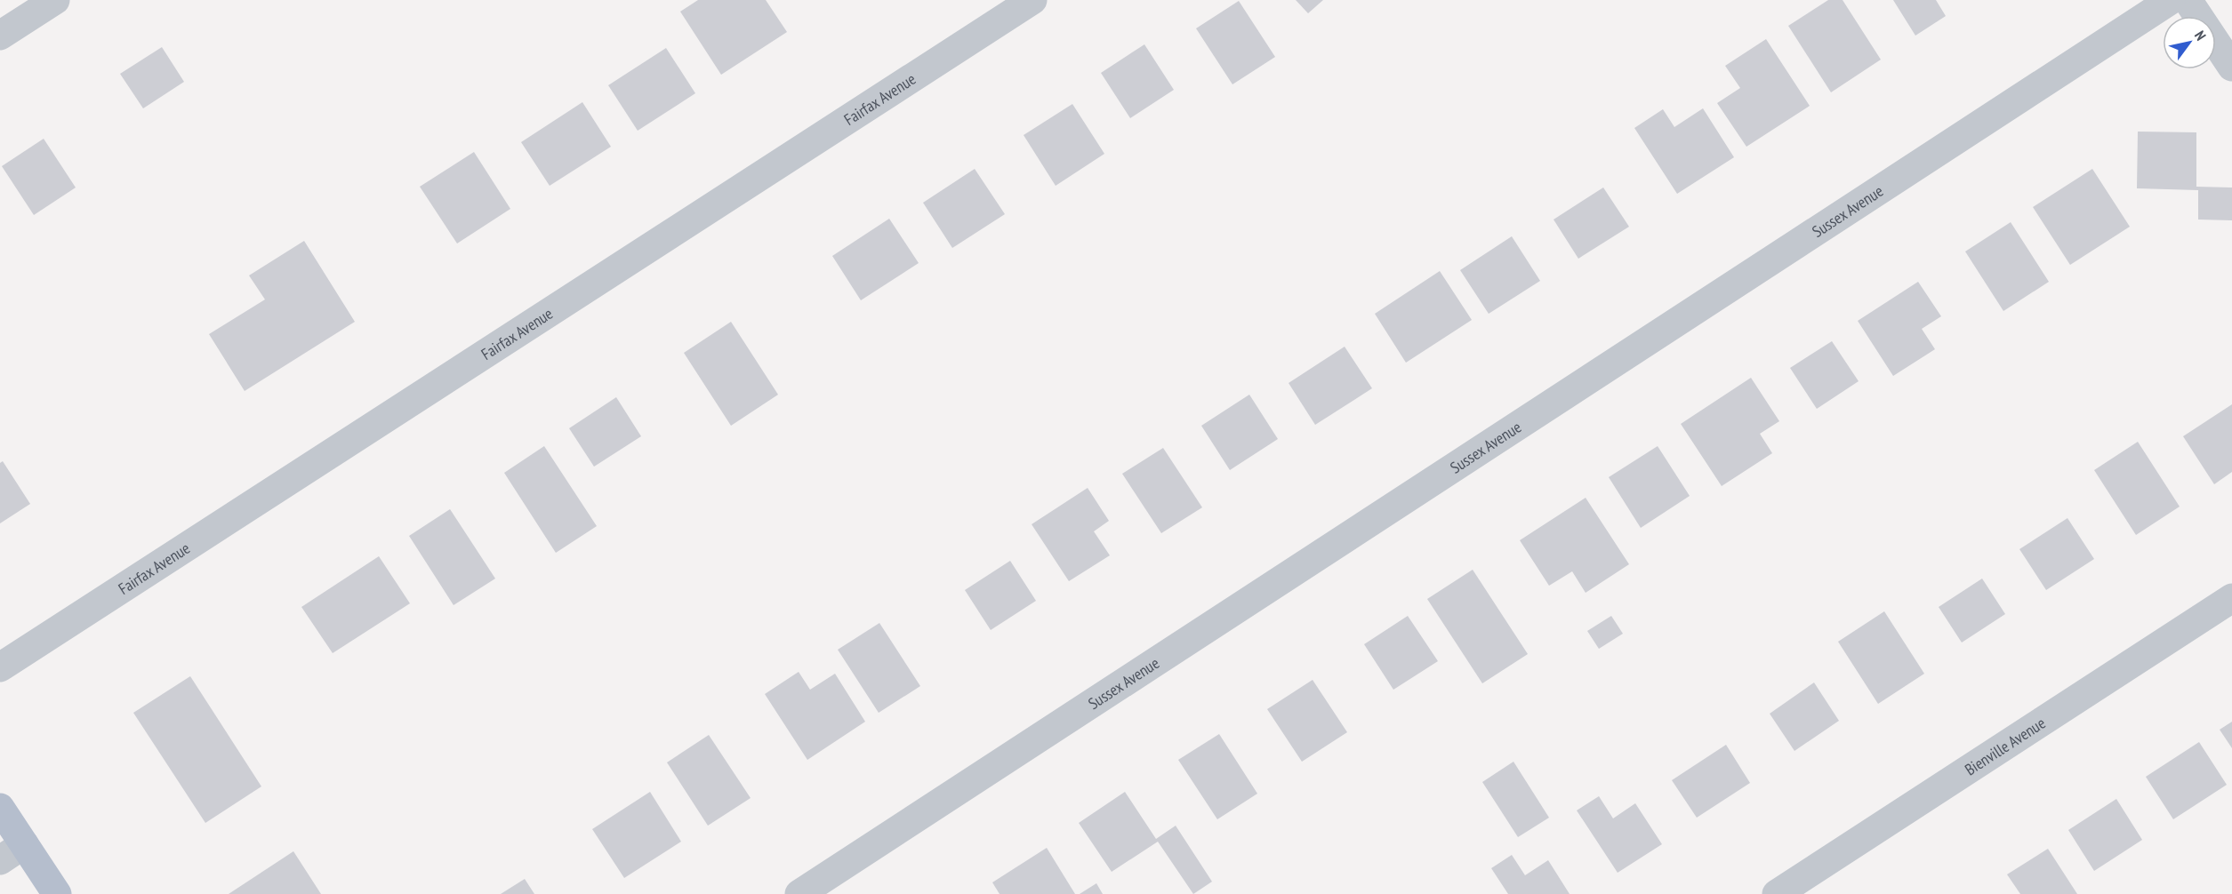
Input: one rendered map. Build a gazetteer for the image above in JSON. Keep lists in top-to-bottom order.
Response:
{
  "streets": {
    "street": ["Fairfax Avenue", "Sussex Avenue", "Bienville Avenue"]
  },
  "north": "top right"
}
